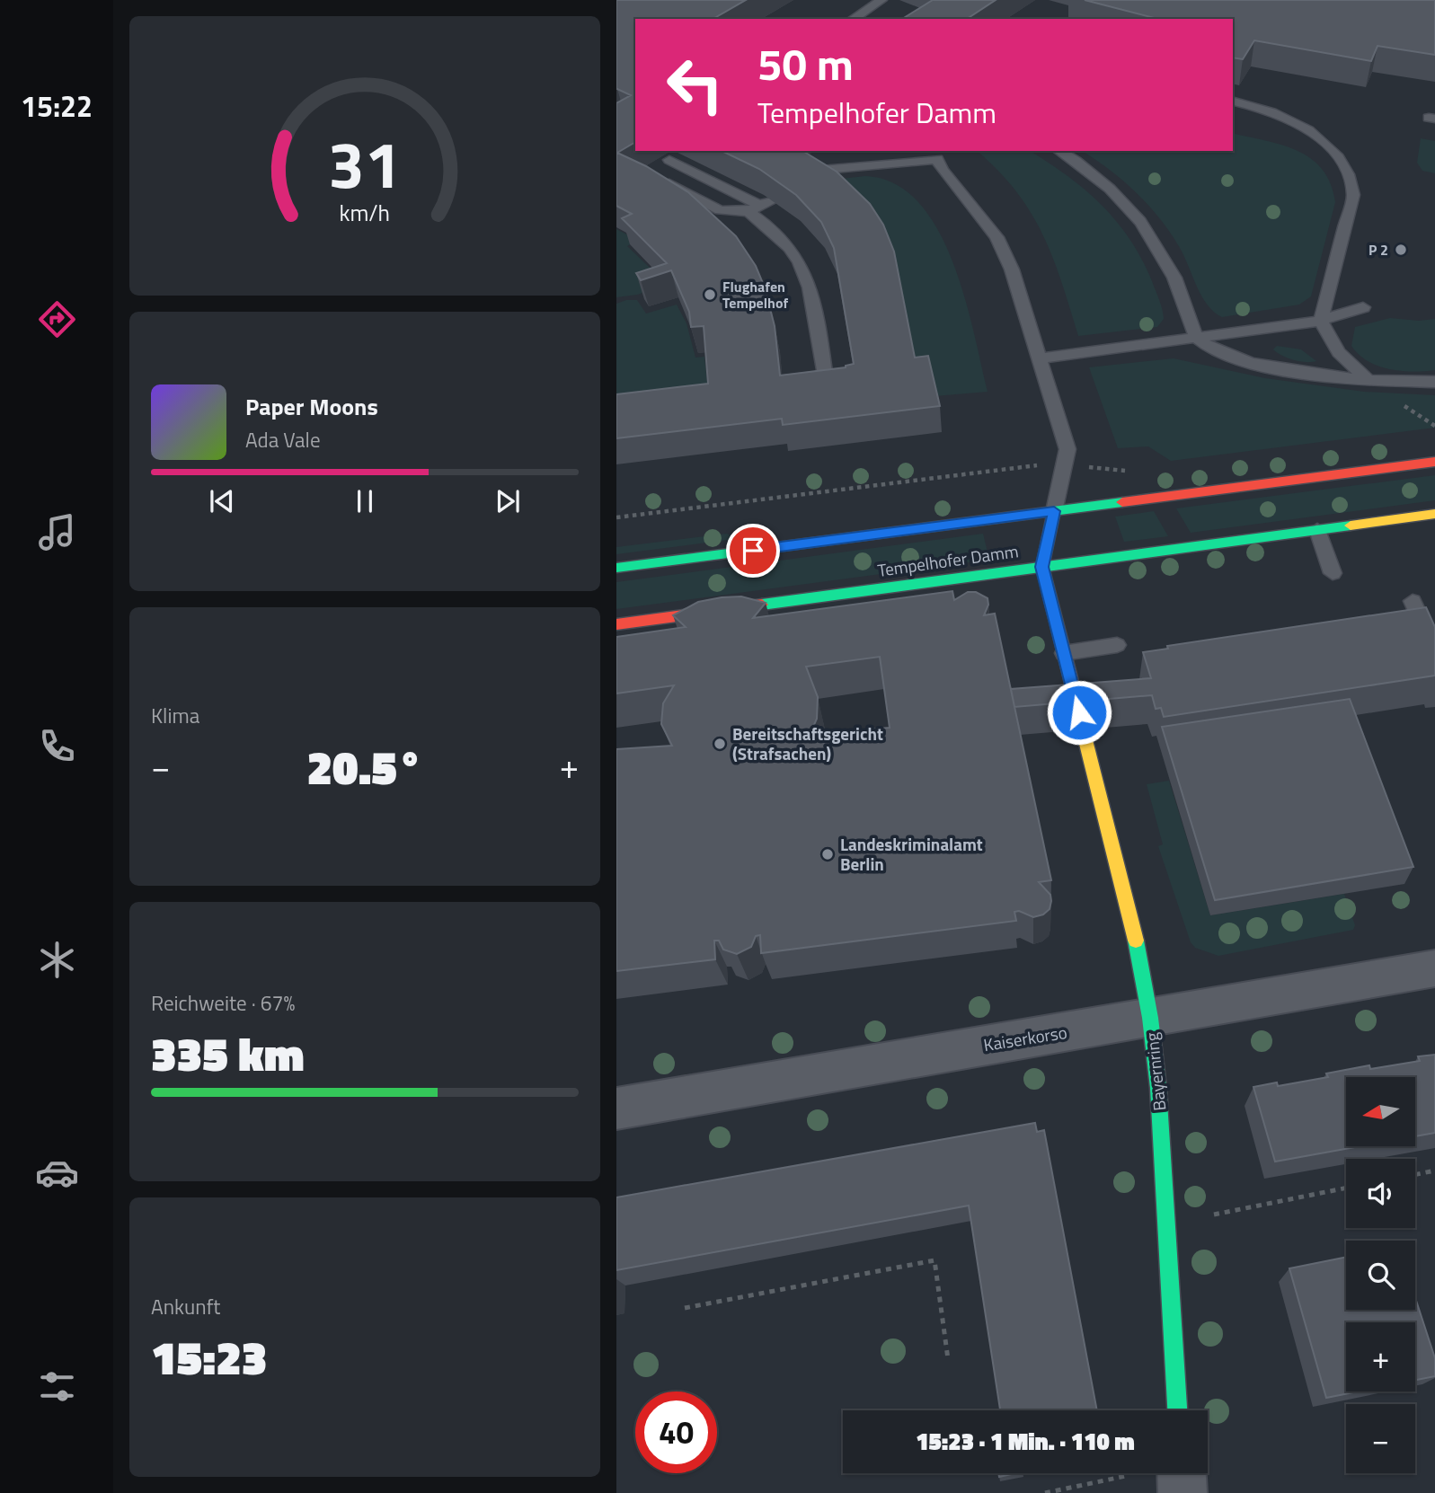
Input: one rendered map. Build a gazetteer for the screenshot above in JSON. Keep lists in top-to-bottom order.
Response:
{
  "streets": {
    "main road": ["Tempelhofer Damm", "Bayernring"],
    "street": ["Kaiserkorso"]
  },
  "crossings": [
    ["Kaiserkorso", "Bayernring"]
  ],
  "places": [
    "P 2",
    "Flughafen Tempelhof",
    "Bereitschaftsgericht (Strafsachen)",
    "Landeskriminalamt Berlin"
  ],
  "north": "left",
  "page": {
    "tabs": "15:22",
    "turn": ["50 m", "Tempelhofer Damm"],
    "song": ["Paper Moons", "Ada Vale"],
    "tile": [
      "Klima",
      ["Reichweite · 67%", "335 km"],
      ["Ankunft", "15:23"]
    ],
    "heat": ["−", "20.5°", "+"],
    "map_buttons": ["+", "−"],
    "limit": "40",
    "trip": "15:23 · 1 Min. · 110 m",
    "gauge": ["31", "km/h"]
  }
}
